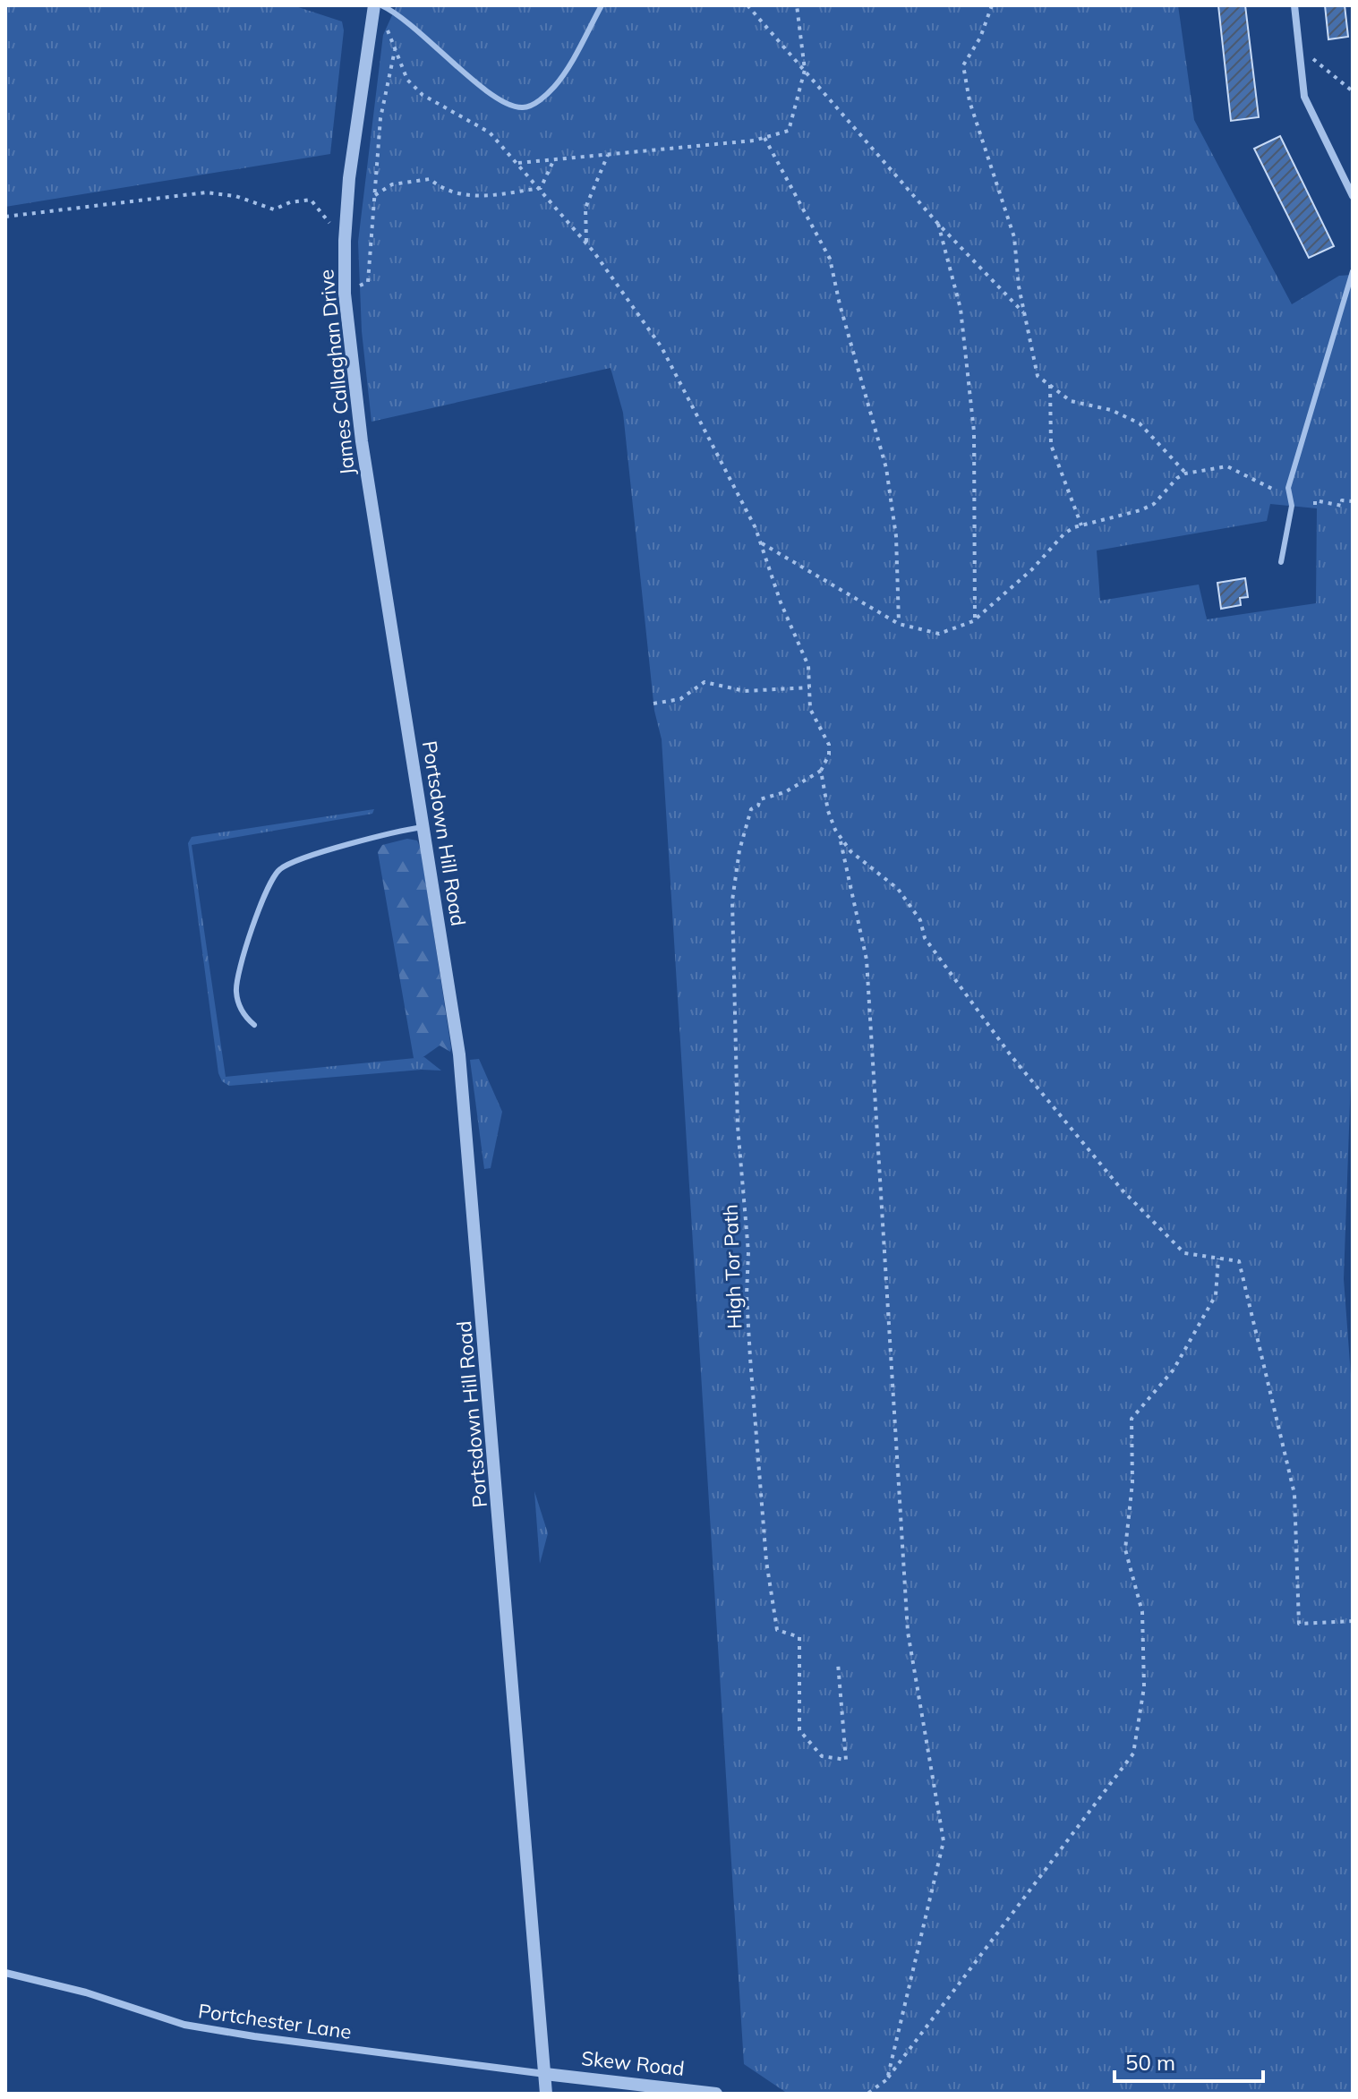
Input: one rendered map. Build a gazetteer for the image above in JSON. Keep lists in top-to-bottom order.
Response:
{
  "streets": {
    "street": [
      "James Callaghan Drive",
      "Portsdown Hill Road",
      "Portchester Lane",
      "Skew Road"
    ],
    "path": ["High Tor Path"]
  },
  "crossings": [
    ["James Callaghan Drive", "Portsdown Hill Road"],
    ["Portsdown Hill Road", "Portchester Lane"],
    ["Portsdown Hill Road", "Skew Road"],
    ["Portchester Lane", "Skew Road"]
  ],
  "scale_bar": "50 m"
}
